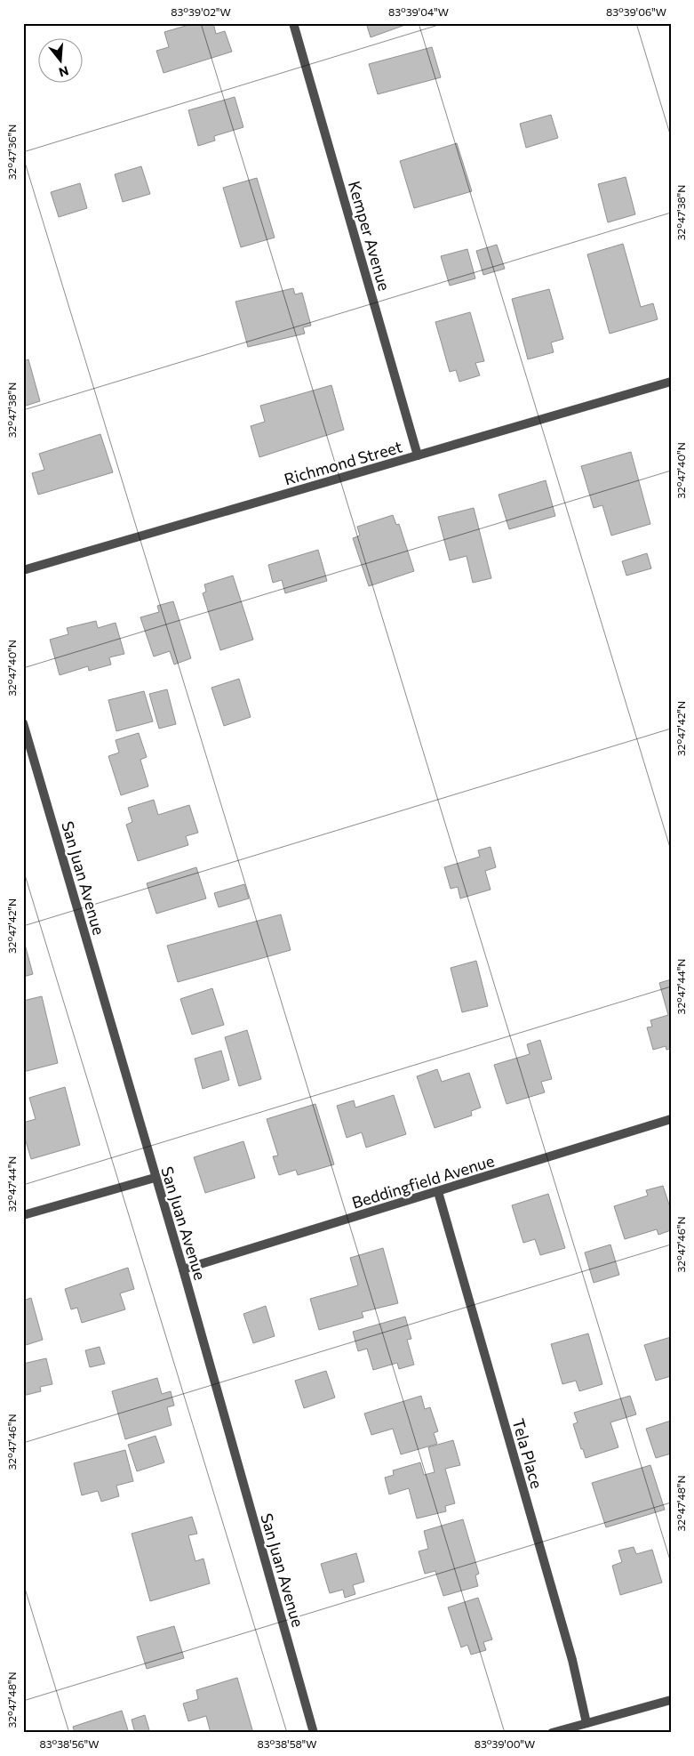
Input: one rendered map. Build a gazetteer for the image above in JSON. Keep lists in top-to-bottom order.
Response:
{
  "streets": {
    "street": [
      "Kemper Avenue",
      "Richmond Street",
      "San Juan Avenue",
      "Beddingfield Avenue",
      "Tela Place"
    ]
  },
  "crossings": [
    ["Kemper Avenue", "Richmond Street"],
    ["San Juan Avenue", "Beddingfield Avenue"],
    ["Beddingfield Avenue", "Tela Place"]
  ],
  "north": "bottom",
  "coordinates": [
    "83°39'02\"W",
    "83°39'04\"W",
    "83°39'06\"W",
    "32°47'36\"N",
    "32°47'38\"N",
    "32°47'40\"N",
    "32°47'42\"N",
    "32°47'44\"N",
    "32°47'46\"N",
    "32°47'48\"N",
    "83°38'56\"W",
    "83°38'58\"W",
    "83°39'00\"W"
  ]
}
